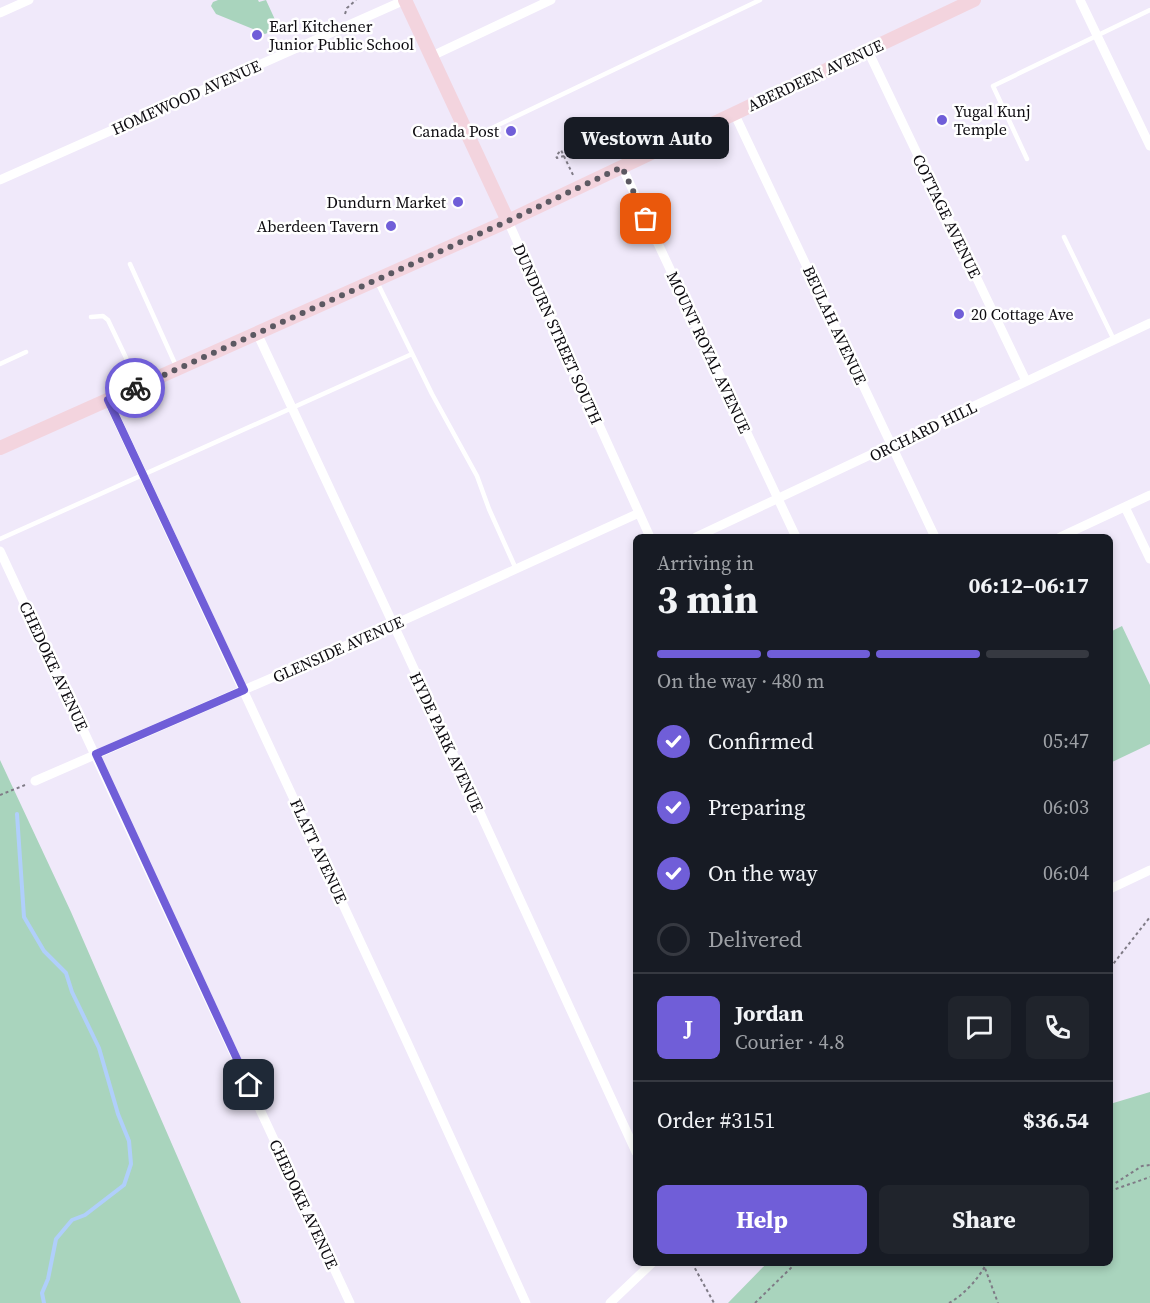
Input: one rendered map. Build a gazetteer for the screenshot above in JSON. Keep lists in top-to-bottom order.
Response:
{
  "streets": {
    "main road": ["ABERDEEN AVENUE", "DUNDURN STREET SOUTH"],
    "street": [
      "HOMEWOOD AVENUE",
      "COTTAGE AVENUE",
      "BEULAH AVENUE",
      "MOUNT ROYAL AVENUE",
      "ORCHARD HILL",
      "GLENSIDE AVENUE",
      "CHEDOKE AVENUE",
      "HYDE PARK AVENUE",
      "FLATT AVENUE"
    ]
  },
  "crossings": [
    ["ABERDEEN AVENUE", "COTTAGE AVENUE"],
    ["ABERDEEN AVENUE", "BEULAH AVENUE"],
    ["ABERDEEN AVENUE", "DUNDURN STREET SOUTH"],
    ["ABERDEEN AVENUE", "MOUNT ROYAL AVENUE"],
    ["ABERDEEN AVENUE", "HYDE PARK AVENUE"],
    ["ABERDEEN AVENUE", "FLATT AVENUE"],
    ["HOMEWOOD AVENUE", "DUNDURN STREET SOUTH"],
    ["COTTAGE AVENUE", "ORCHARD HILL"],
    ["BEULAH AVENUE", "ORCHARD HILL"],
    ["DUNDURN STREET SOUTH", "GLENSIDE AVENUE"],
    ["MOUNT ROYAL AVENUE", "ORCHARD HILL"],
    ["GLENSIDE AVENUE", "CHEDOKE AVENUE"],
    ["GLENSIDE AVENUE", "HYDE PARK AVENUE"],
    ["GLENSIDE AVENUE", "FLATT AVENUE"]
  ],
  "places": [
    "Earl Kitchener Junior Public School",
    "Yugal Kunj Temple",
    "Canada Post",
    "Dundurn Market",
    "Westown Auto",
    "Aberdeen Tavern",
    "20 Cottage Ave"
  ],
  "page": {
    "bubble": "Westown Auto",
    "heading": ["3 min", "Arriving in", "06:12–06:17"],
    "panel": [
      "Jordan",
      "Courier · 4.8",
      "Order #3151",
      "$36.54"
    ],
    "bar": "On the way · 480 m",
    "list": [
      ["Confirmed", "05:47"],
      ["Preparing", "06:03"],
      ["On the way", "06:04"],
      "Delivered"
    ],
    "round": "J",
    "buttons": ["Help", "Share"]
  }
}
